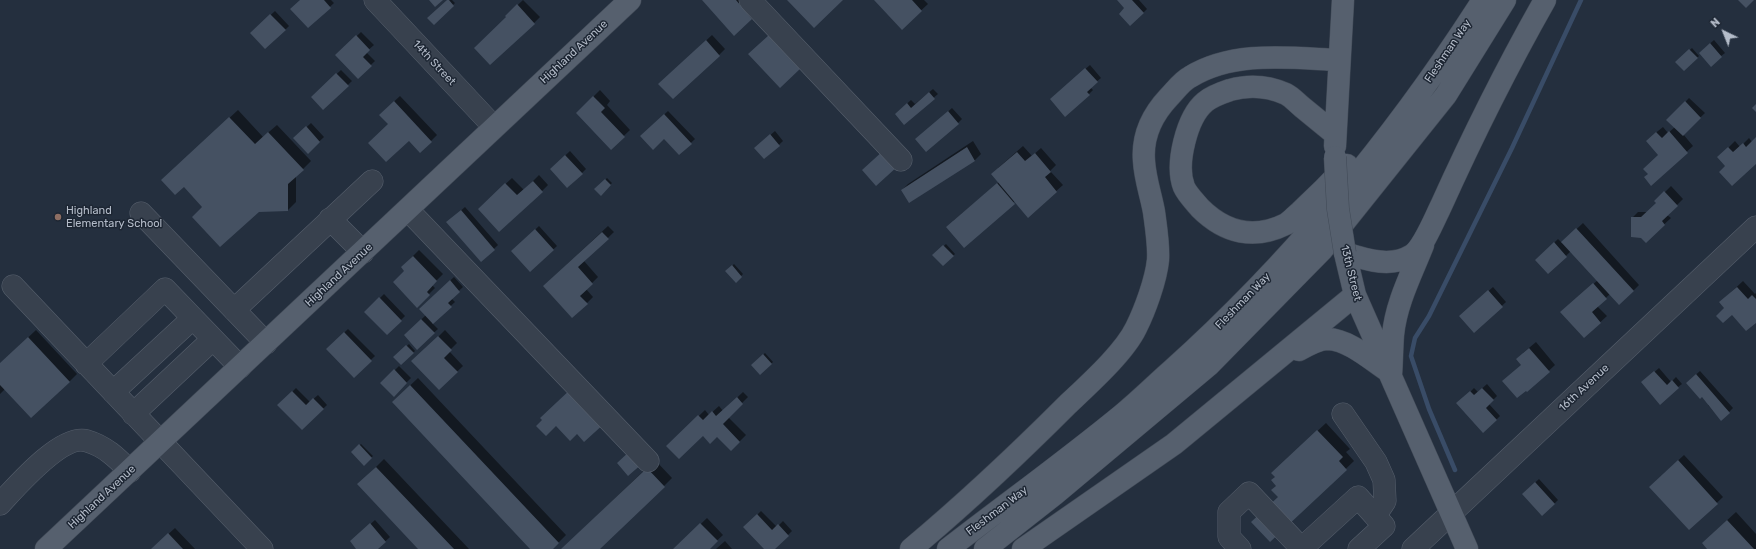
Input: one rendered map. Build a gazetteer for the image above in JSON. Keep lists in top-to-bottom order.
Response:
{
  "streets": {
    "main road": ["Fleshman Way", "Highland Avenue", "13th Street"],
    "street": ["14th Street", "16th Avenue"]
  },
  "crossings": [
    ["Highland Avenue", "14th Street"],
    ["13th Street", "16th Avenue"]
  ],
  "places": ["Highland Elementary School"],
  "north": "top left"
}
